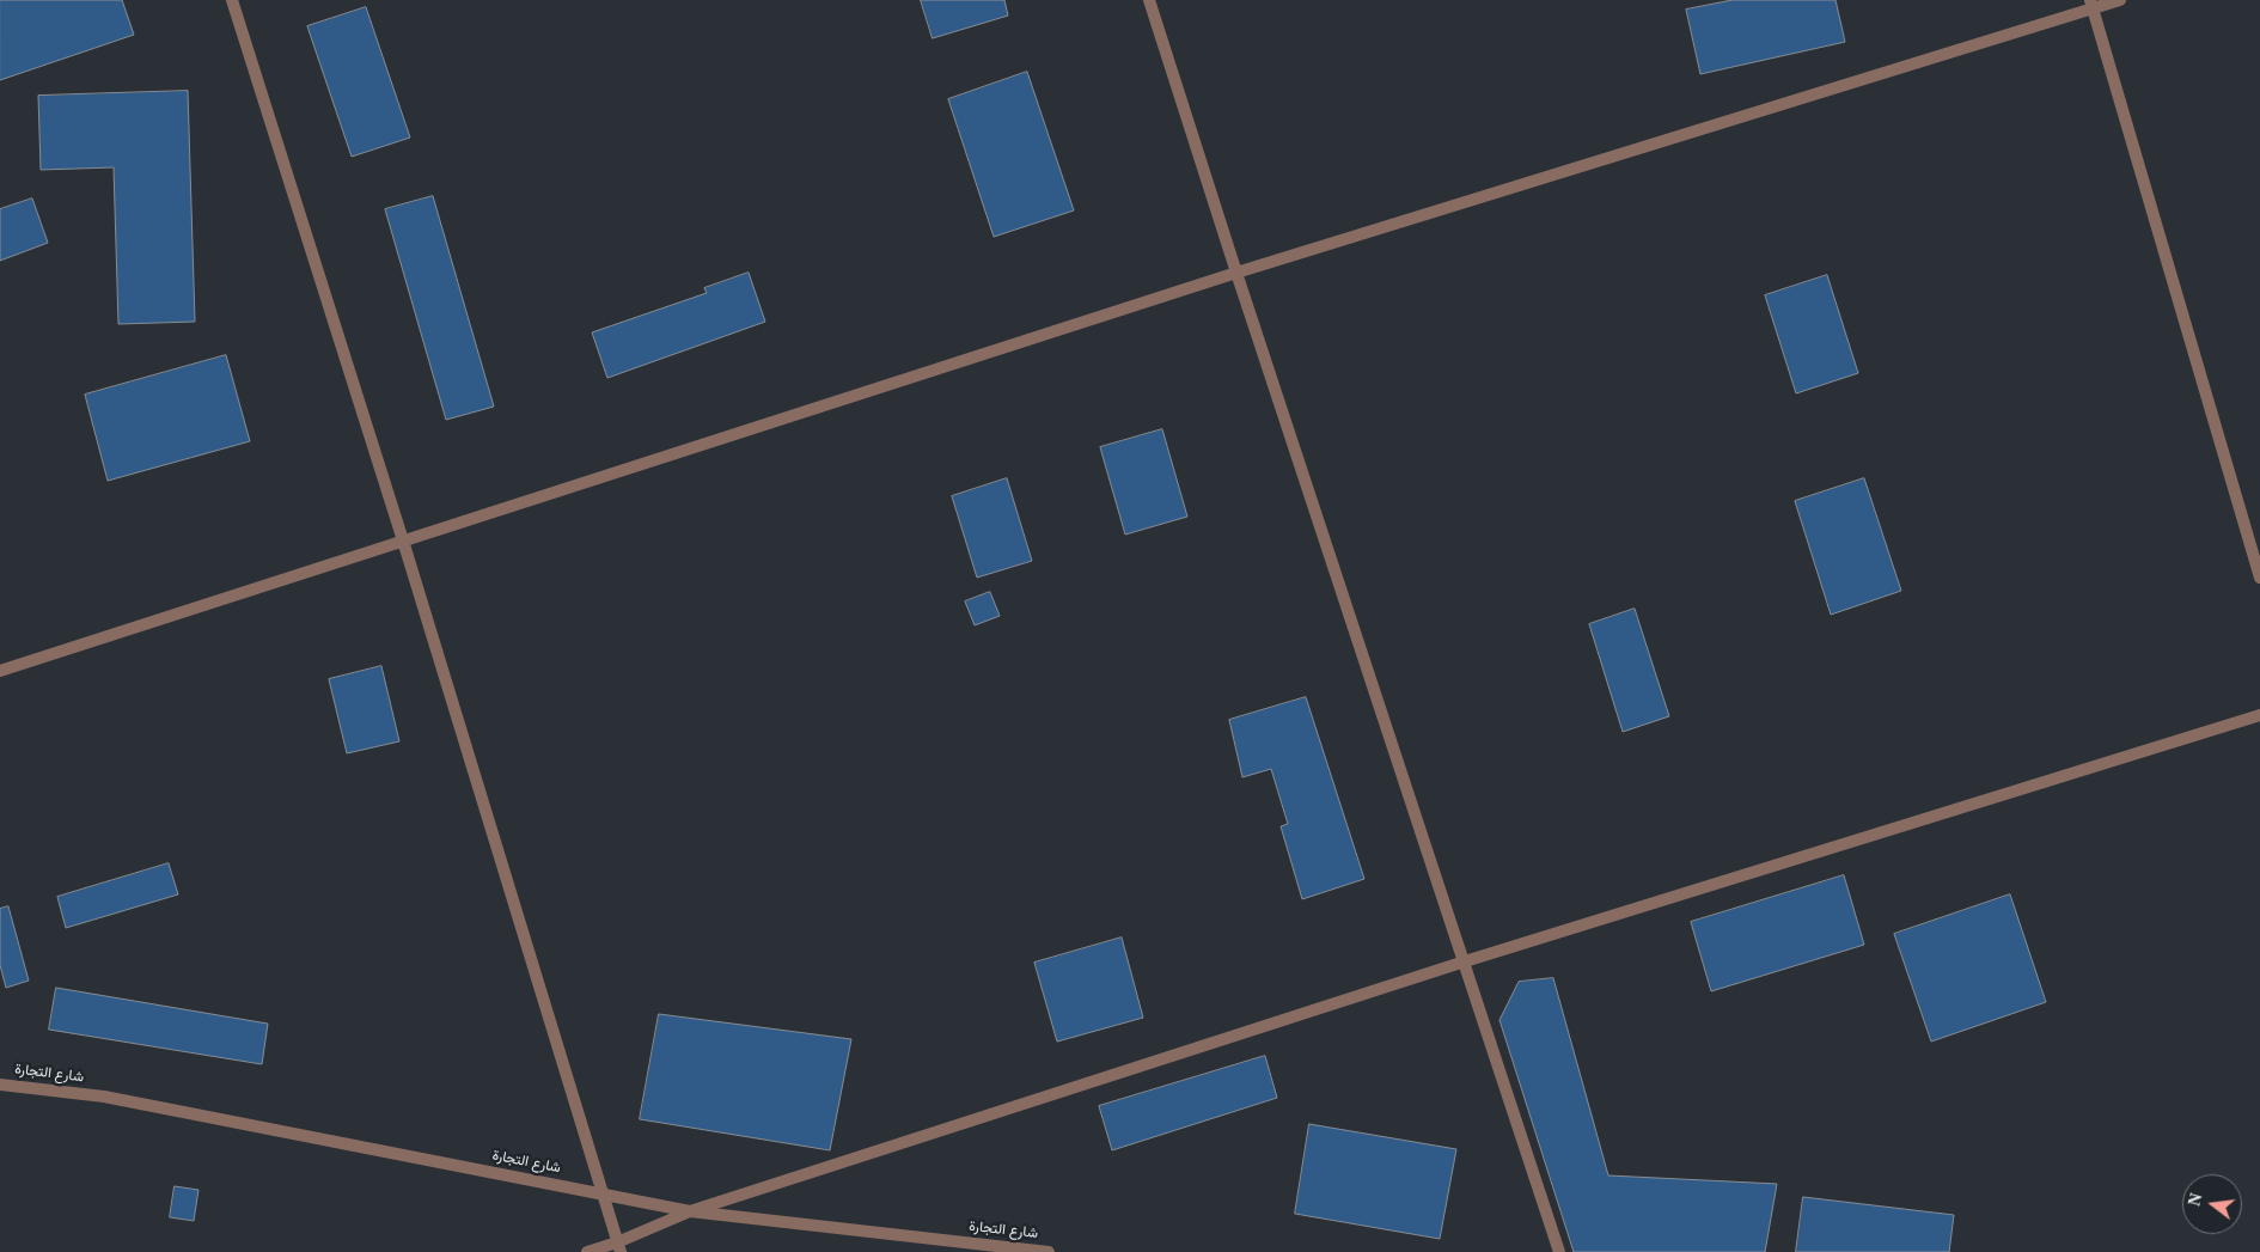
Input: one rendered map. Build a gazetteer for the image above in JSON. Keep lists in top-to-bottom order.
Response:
{
  "streets": {
    "street": ["شارع التجارة"]
  },
  "north": "left"
}
